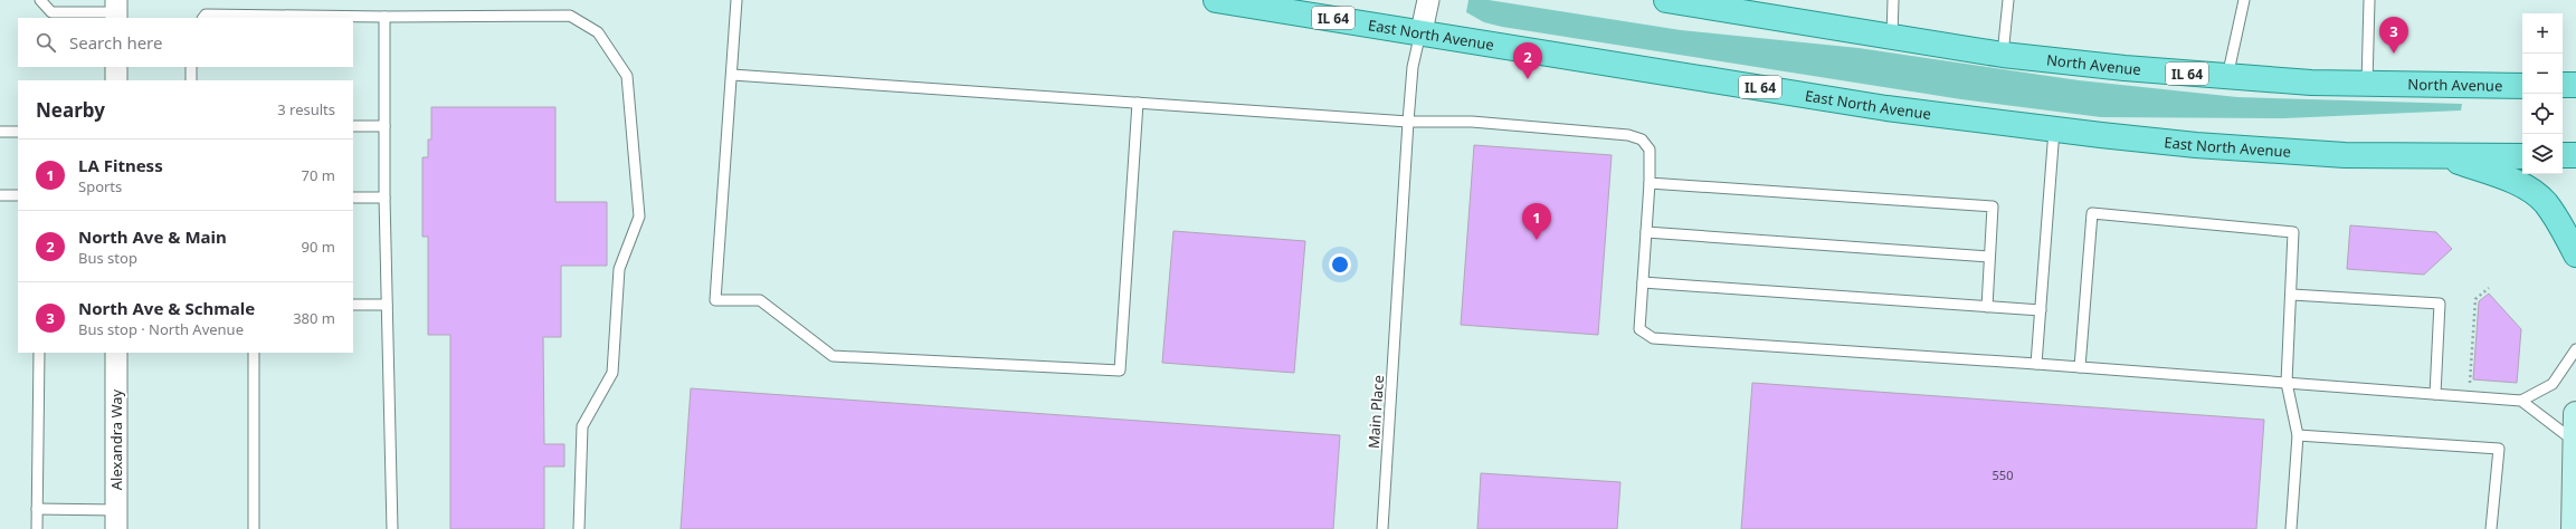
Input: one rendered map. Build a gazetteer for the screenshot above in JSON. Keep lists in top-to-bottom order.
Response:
{
  "streets": {
    "main road": ["IL 64", "East North Avenue", "North Avenue"],
    "street": ["Alexandra Way"],
    "lane": ["Main Place"]
  },
  "crossings": [
    ["East North Avenue", "Main Place"]
  ],
  "house_numbers": ["550"],
  "page": {
    "map_buttons": ["+", "−"],
    "pins": ["3", "2", "1"],
    "search": "Search here",
    "heading": ["Nearby", "3 results"],
    "list": [
      {
        "mark": "1",
        "name": "LA Fitness",
        "note": "Sports",
        "value": "70 m"
      },
      {
        "mark": "2",
        "name": "North Ave & Main",
        "note": "Bus stop",
        "value": "90 m"
      },
      {
        "mark": "3",
        "name": "North Ave & Schmale",
        "note": "Bus stop · North Avenue",
        "value": "380 m"
      }
    ]
  }
}
